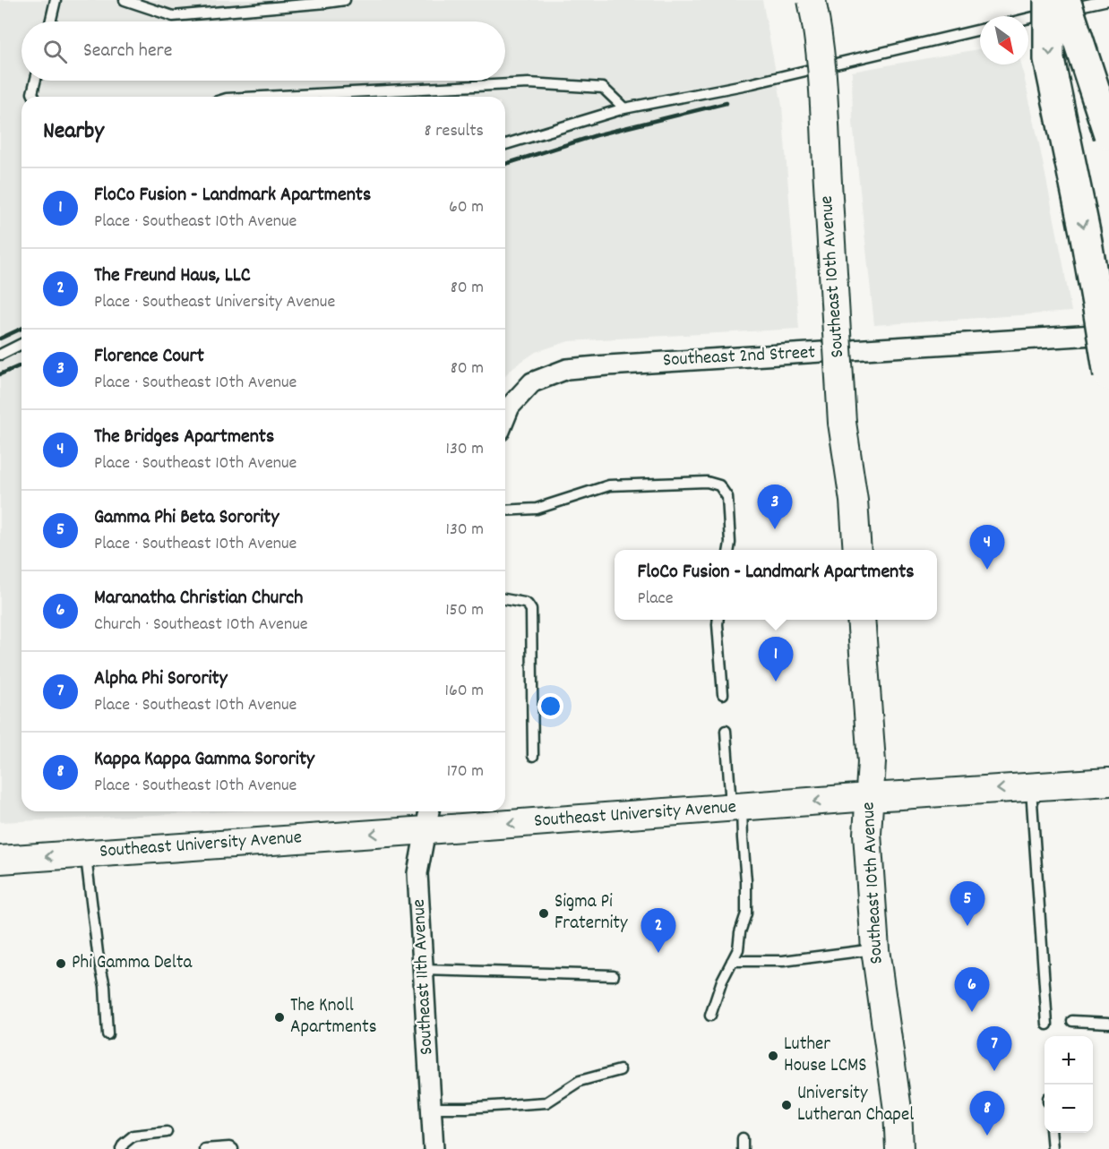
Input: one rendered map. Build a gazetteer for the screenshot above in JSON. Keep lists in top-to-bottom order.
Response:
{
  "streets": {
    "main road": ["Southeast 10th Avenue", "Southeast University Avenue"],
    "street": ["Southeast 2nd Street", "Southeast 11th Avenue"]
  },
  "crossings": [
    ["Southeast 10th Avenue", "Southeast University Avenue"],
    ["Southeast University Avenue", "Southeast 11th Avenue"]
  ],
  "one_way": ["Southeast University Avenue"],
  "places": [
    "Sigma Pi Fraternity",
    "Phi Gamma Delta",
    "The Knoll Apartments",
    "Luther House LCMS",
    "University Lutheran Chapel"
  ],
  "north": "bottom right",
  "page": {
    "search": "Search here",
    "heading": ["Nearby", "8 results"],
    "list": [
      {
        "mark": "1",
        "name": "FloCo Fusion - Landmark Apartments",
        "note": "Place · Southeast 10th Avenue",
        "value": "60 m"
      },
      {
        "mark": "2",
        "name": "The Freund Haus, LLC",
        "note": "Place · Southeast University Avenue",
        "value": "80 m"
      },
      {
        "mark": "3",
        "name": "Florence Court",
        "note": "Place · Southeast 10th Avenue",
        "value": "80 m"
      },
      {
        "mark": "4",
        "name": "The Bridges Apartments",
        "note": "Place · Southeast 10th Avenue",
        "value": "130 m"
      },
      {
        "mark": "5",
        "name": "Gamma Phi Beta Sorority",
        "note": "Place · Southeast 10th Avenue",
        "value": "130 m"
      },
      {
        "mark": "6",
        "name": "Maranatha Christian Church",
        "note": "Church · Southeast 10th Avenue",
        "value": "150 m"
      },
      {
        "mark": "7",
        "name": "Alpha Phi Sorority",
        "note": "Place · Southeast 10th Avenue",
        "value": "160 m"
      },
      {
        "mark": "8",
        "name": "Kappa Kappa Gamma Sorority",
        "note": "Place · Southeast 10th Avenue",
        "value": "170 m"
      }
    ],
    "pins": [
      "3",
      "4",
      "1",
      "5",
      "2",
      "6",
      "7",
      "8"
    ],
    "popup": ["FloCo Fusion - Landmark Apartments", "Place"],
    "map_buttons": ["+", "−"]
  }
}
